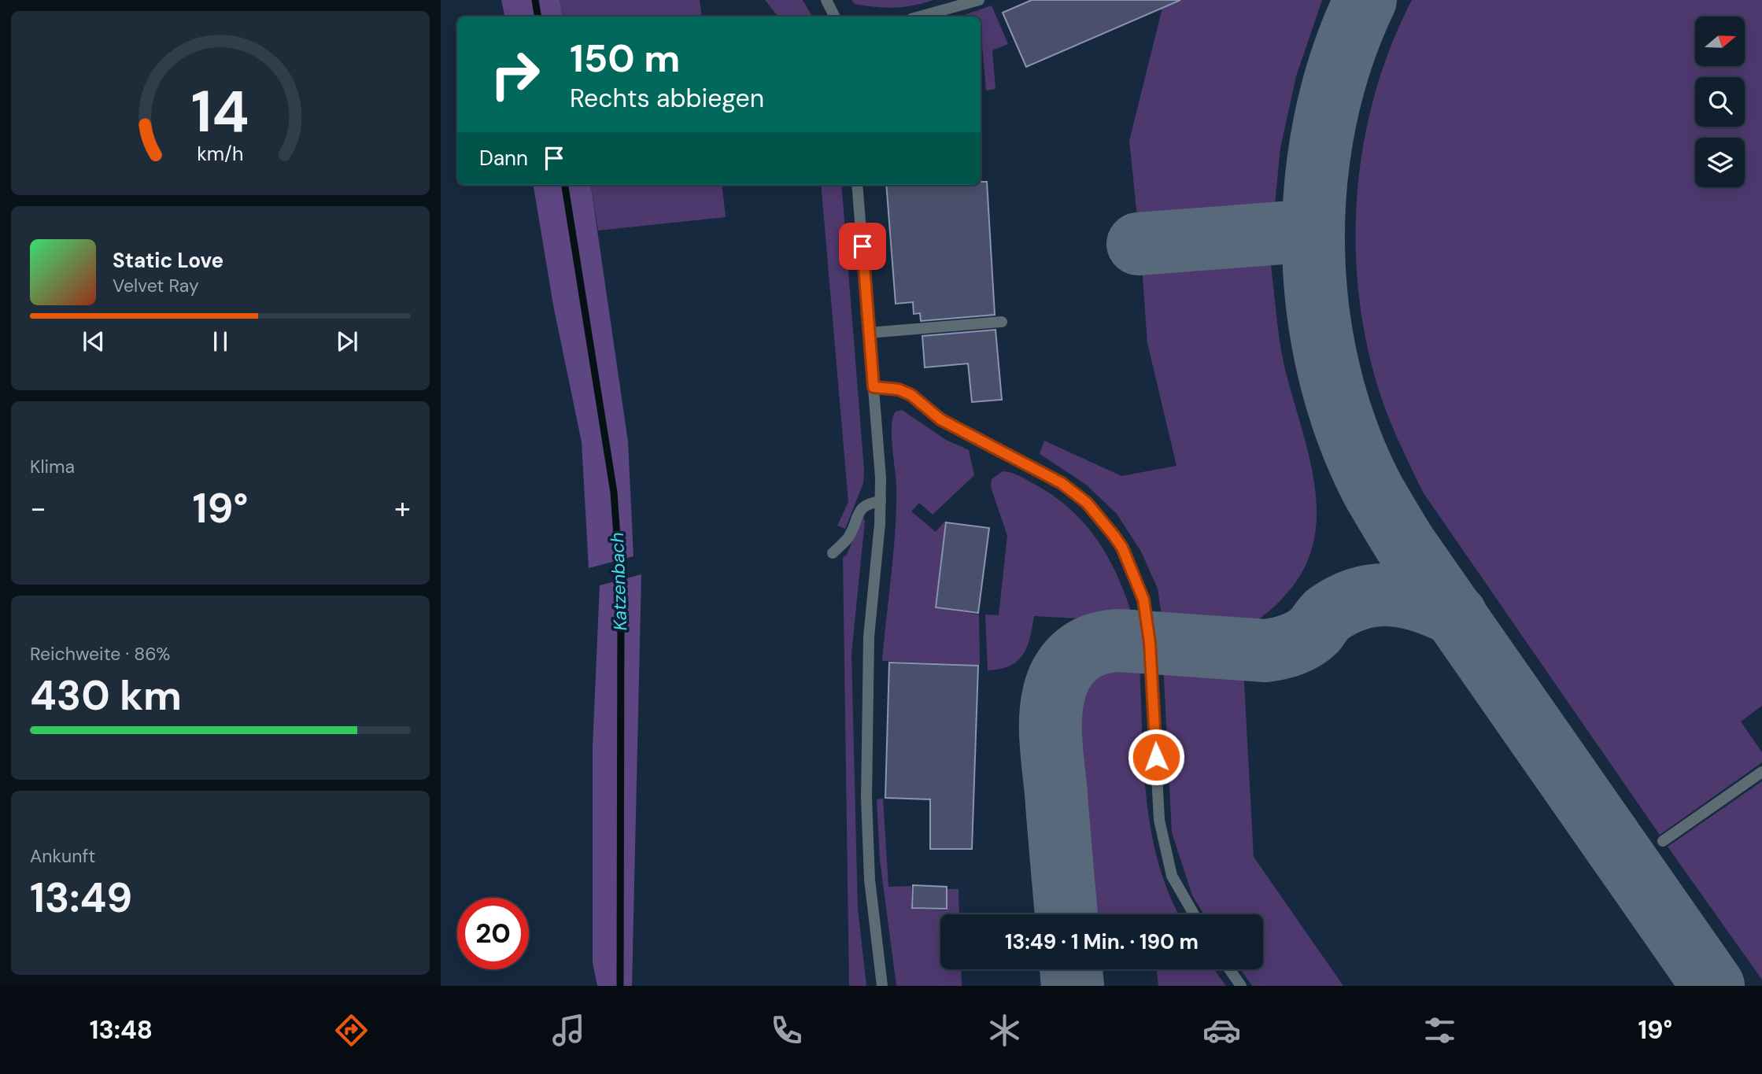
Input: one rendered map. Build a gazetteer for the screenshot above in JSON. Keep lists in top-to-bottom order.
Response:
{
  "water": ["Katzenbach"],
  "north": "right",
  "page": {
    "turn": ["150 m", "Rechts abbiegen"],
    "then": "Dann",
    "song": ["Static Love", "Velvet Ray"],
    "tile": [
      "Klima",
      ["Reichweite · 86%", "430 km"],
      ["Ankunft", "13:49"]
    ],
    "heat": ["−", "19°", "+"],
    "limit": "20",
    "trip": "13:49 · 1 Min. · 190 m",
    "tabs": ["13:48", "19°"],
    "gauge": ["14", "km/h"]
  }
}
